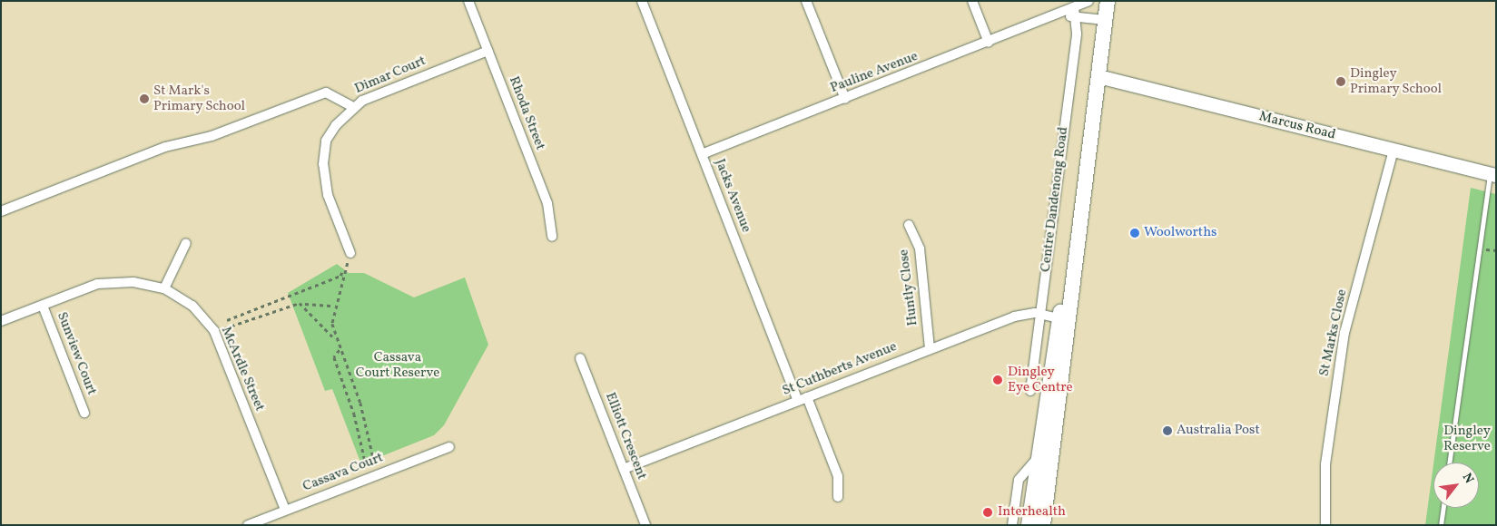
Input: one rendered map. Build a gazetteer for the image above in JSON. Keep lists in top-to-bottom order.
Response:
{
  "streets": {
    "main road": ["Marcus Road", "Centre Dandenong Road"],
    "street": [
      "Pauline Avenue",
      "Dimar Court",
      "Rhoda Street",
      "Jacks Avenue",
      "Huntly Close",
      "St Marks Close",
      "Sunview Court",
      "McArdle Street",
      "St Cuthberts Avenue",
      "Elliott Crescent",
      "Cassava Court"
    ]
  },
  "crossings": [
    ["Pauline Avenue", "Jacks Avenue"],
    ["Pauline Avenue", "Centre Dandenong Road"],
    ["Dimar Court", "Rhoda Street"],
    ["Marcus Road", "Centre Dandenong Road"],
    ["Marcus Road", "St Marks Close"],
    ["Jacks Avenue", "St Cuthberts Avenue"],
    ["Centre Dandenong Road", "St Cuthberts Avenue"],
    ["Huntly Close", "St Cuthberts Avenue"],
    ["Sunview Court", "McArdle Street"],
    ["McArdle Street", "Cassava Court"],
    ["St Cuthberts Avenue", "Elliott Crescent"]
  ],
  "parks": ["Cassava Court Reserve", "Dingley Reserve"],
  "places": [
    "Dingley Primary School",
    "St Mark's Primary School",
    "Woolworths",
    "Dingley Eye Centre",
    "Australia Post",
    "Interhealth"
  ],
  "north": "top right"
}
